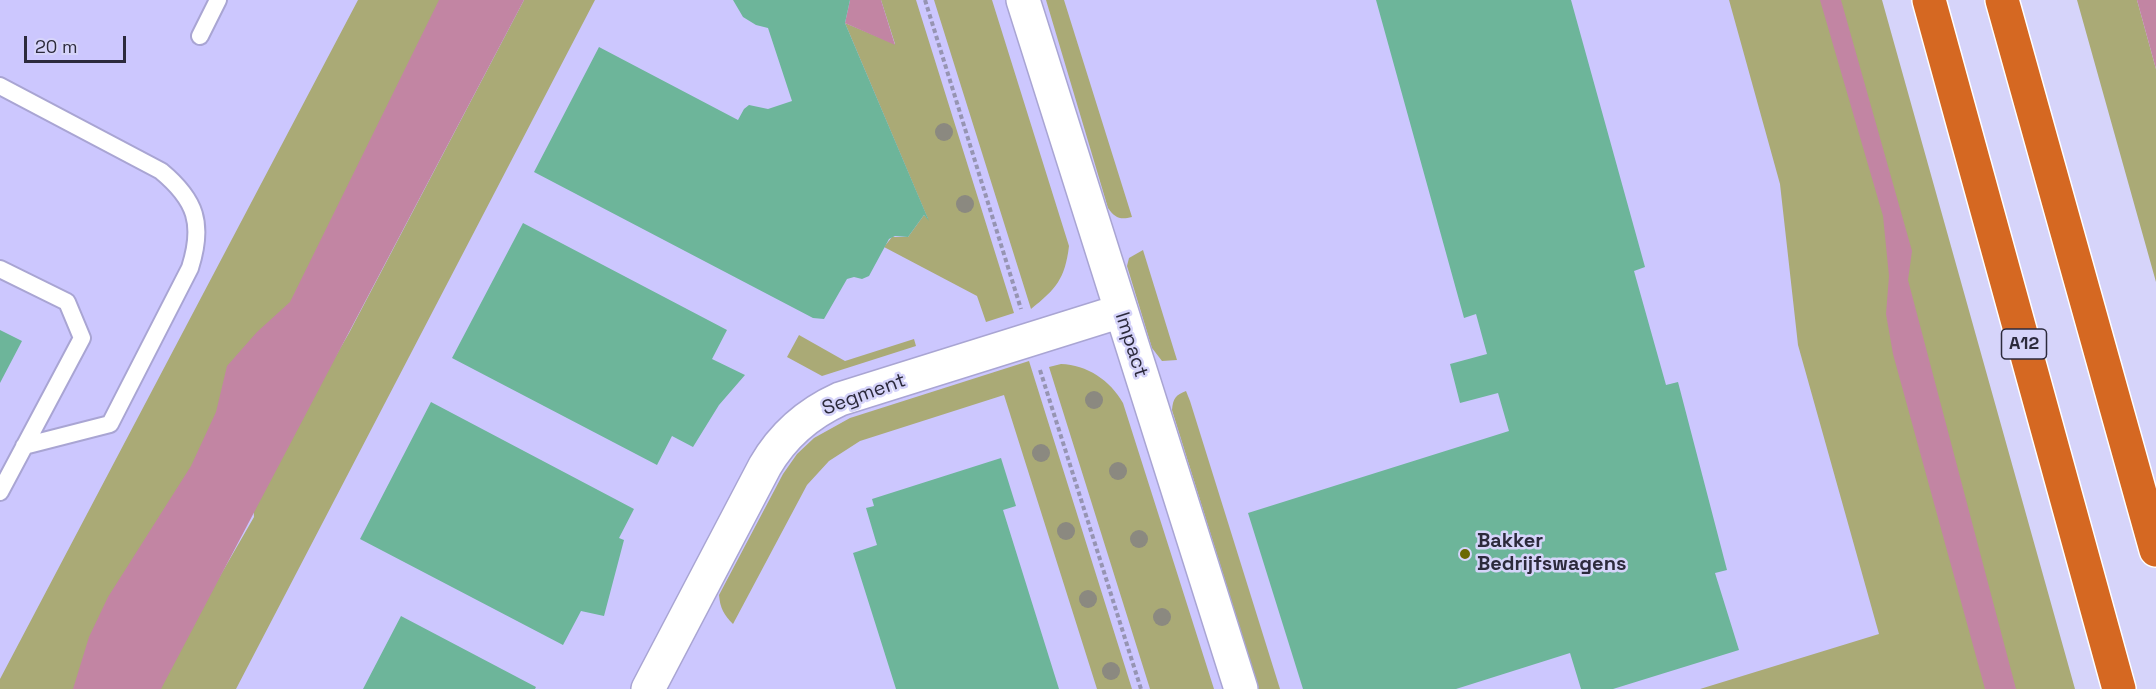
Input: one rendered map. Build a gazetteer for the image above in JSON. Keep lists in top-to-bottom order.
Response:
{
  "streets": {
    "highway": ["A12"],
    "street": ["Impact", "Segment"]
  },
  "crossings": [
    ["Impact", "Segment"]
  ],
  "places": ["Bakker Bedrijfswagens"],
  "scale_bar": "20 m"
}
